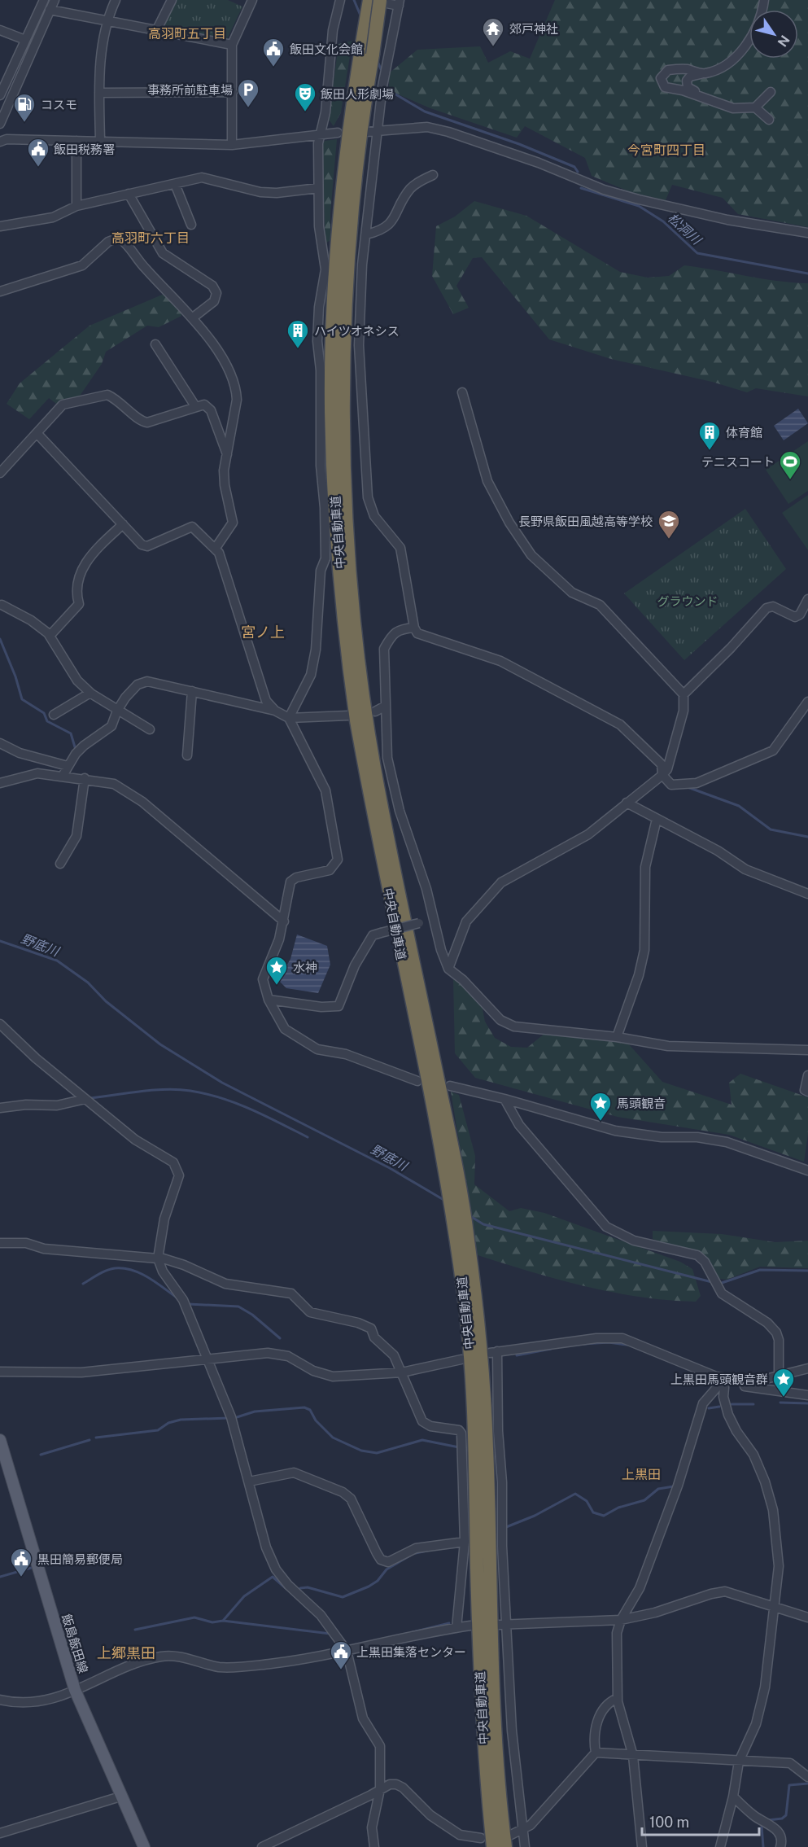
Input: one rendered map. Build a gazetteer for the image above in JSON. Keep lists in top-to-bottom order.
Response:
{
  "streets": {
    "highway": ["中央自動車道"],
    "main road": ["飯島飯田線"]
  },
  "districts": [
    "高羽町五丁目",
    "今宮町四丁目",
    "高羽町六丁目",
    "宮ノ上",
    "上黒田",
    "上郷黒田"
  ],
  "water": ["松洞川", "野底川"],
  "parks": ["グラウンド"],
  "places": {
    "temple": ["郊戸神社"],
    "public building": [
      "飯田文化会館",
      "飯田税務署",
      "黒田簡易郵便局",
      "上黒田集落センター"
    ],
    "parking": ["事務所前駐車場"],
    "theatre": ["飯田人形劇場"],
    "fuel station": ["コスモ"],
    "building": ["ハイツオネシス", "体育館"],
    "sports": ["テニスコート"],
    "school or university": ["長野県飯田風越高等学校"],
    "place": ["水神", "馬頭観音", "上黒田馬頭観音群"]
  },
  "scale_bar": "100 m",
  "north": "bottom right"
}
